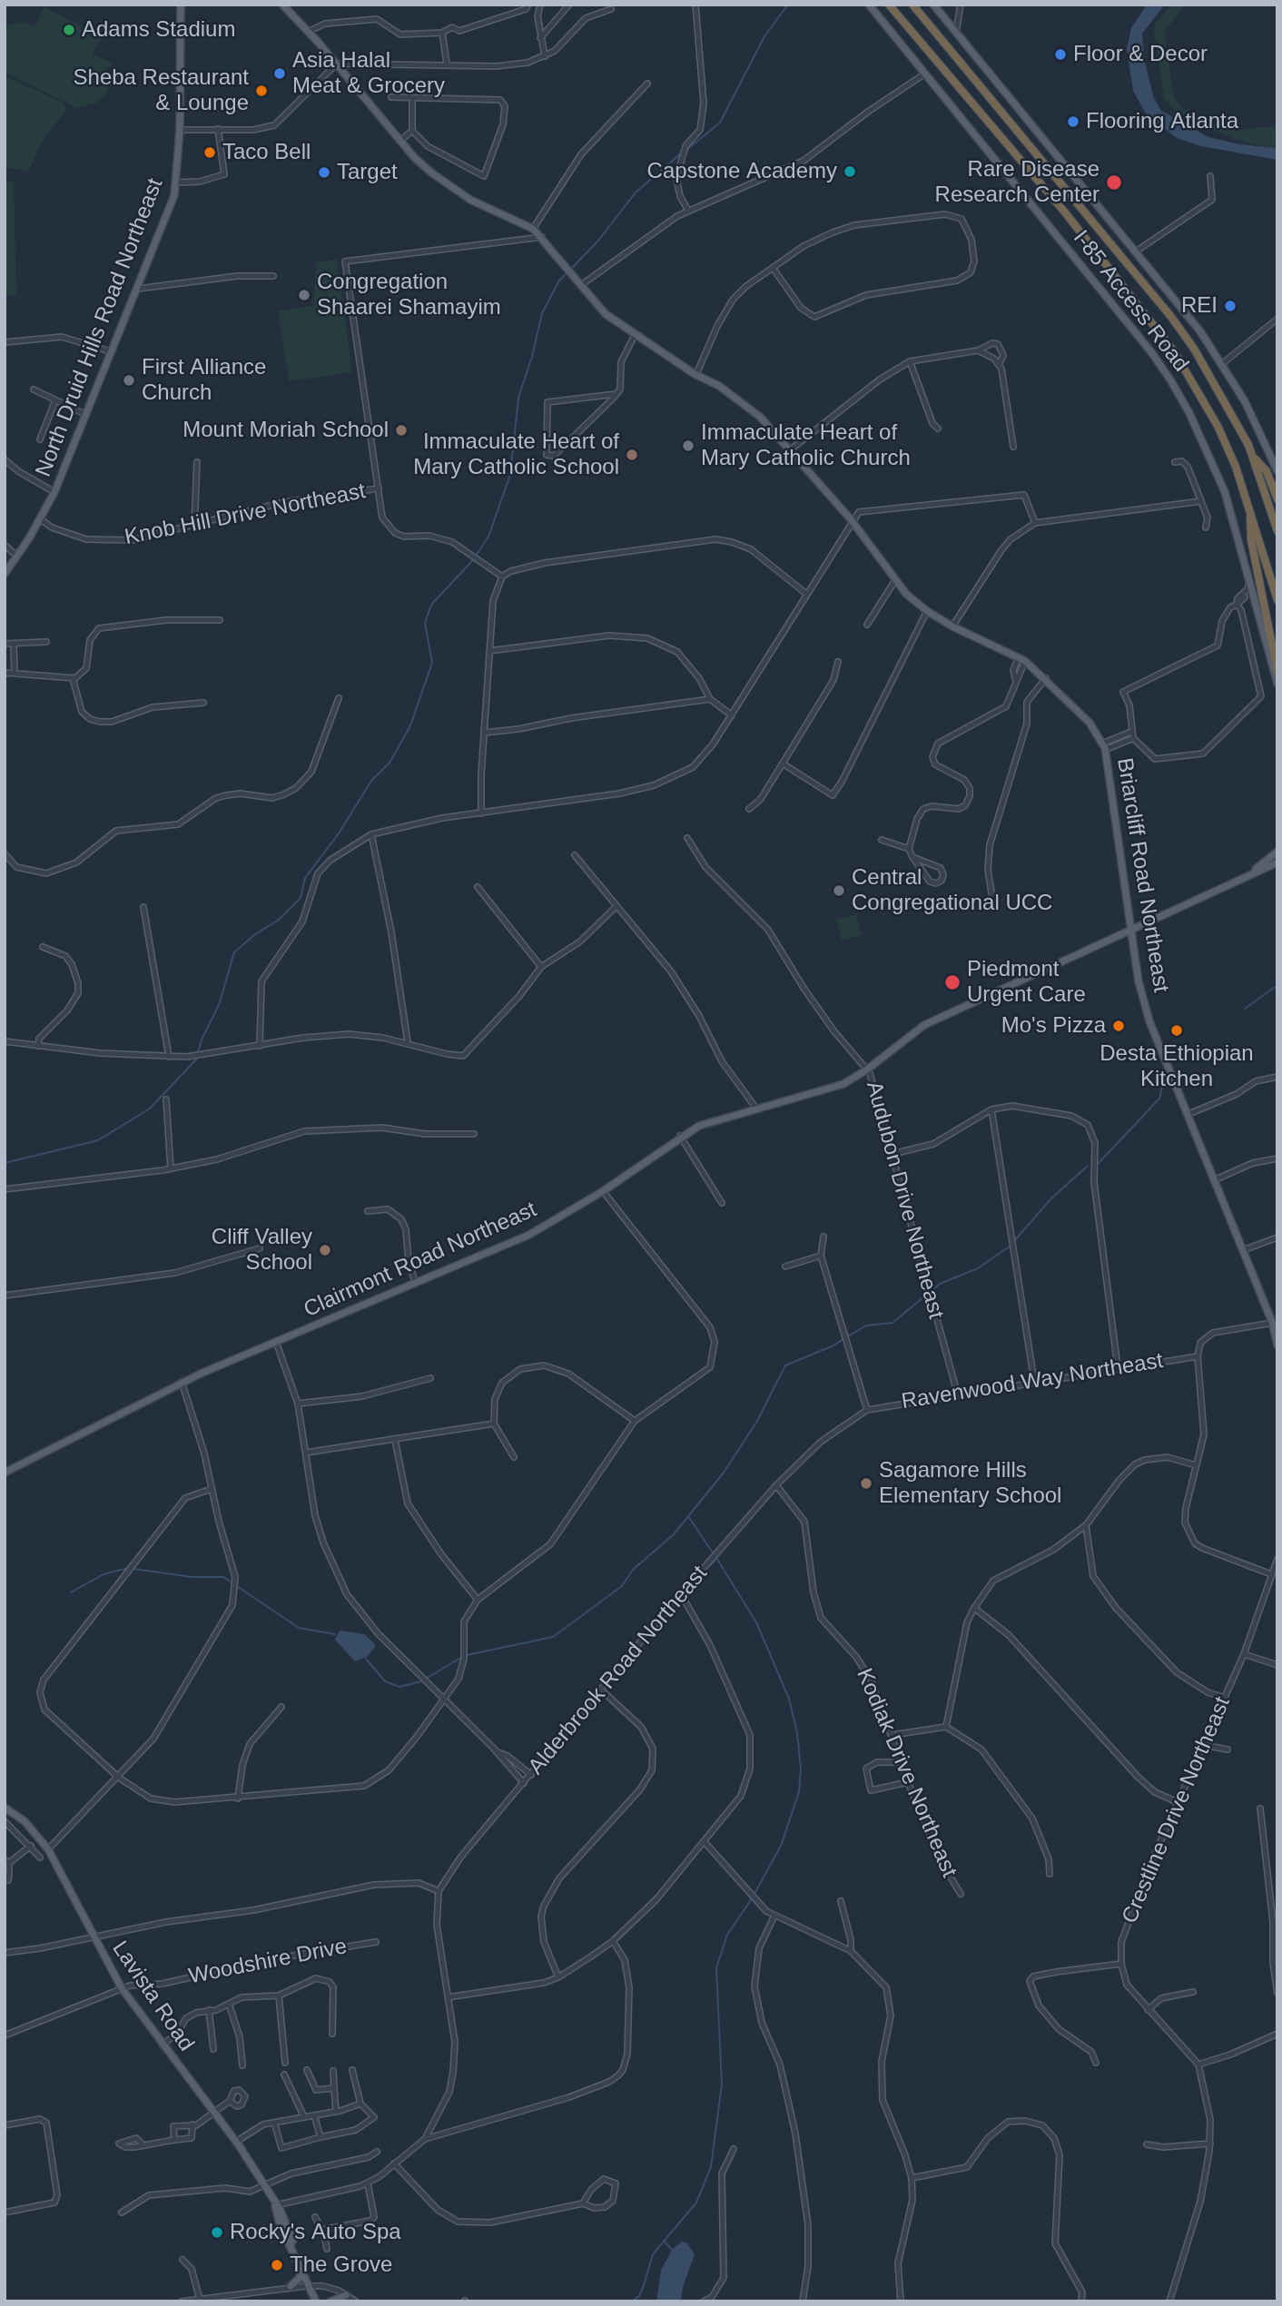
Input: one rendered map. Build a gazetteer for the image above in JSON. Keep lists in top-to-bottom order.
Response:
{
  "streets": {
    "main road": [
      "I-85 Access Road",
      "North Druid Hills Road Northeast",
      "Briarcliff Road Northeast",
      "Clairmont Road Northeast",
      "Lavista Road"
    ],
    "street": [
      "Knob Hill Drive Northeast",
      "Audubon Drive Northeast",
      "Ravenwood Way Northeast",
      "Alderbrook Road Northeast",
      "Kodiak Drive Northeast",
      "Crestline Drive Northeast",
      "Woodshire Drive"
    ]
  },
  "crossings": [
    ["North Druid Hills Road Northeast", "Knob Hill Drive Northeast"],
    ["Knob Hill Drive Northeast", "Briarcliff Road Northeast"],
    ["Briarcliff Road Northeast", "Clairmont Road Northeast"],
    ["Audubon Drive Northeast", "Clairmont Road Northeast"],
    ["Audubon Drive Northeast", "Ravenwood Way Northeast"],
    ["Ravenwood Way Northeast", "Alderbrook Road Northeast"],
    ["Alderbrook Road Northeast", "Kodiak Drive Northeast"],
    ["Woodshire Drive", "Lavista Road"]
  ],
  "places": [
    "Adams Stadium",
    "Floor & Decor",
    "Asia Halal Meat & Grocery",
    "Sheba Restaurant & Lounge",
    "Flooring Atlanta",
    "Taco Bell",
    "Capstone Academy",
    "Target",
    "Rare Disease Research Center",
    "Congregation Shaarei Shamayim",
    "REI",
    "First Alliance Church",
    "Mount Moriah School",
    "Immaculate Heart of Mary Catholic Church",
    "Immaculate Heart of Mary Catholic School",
    "Central Congregational UCC",
    "Piedmont Urgent Care",
    "Mo's Pizza",
    "Desta Ethiopian Kitchen",
    "Cliff Valley School",
    "Sagamore Hills Elementary School",
    "Rocky's Auto Spa",
    "The Grove"
  ]
}
